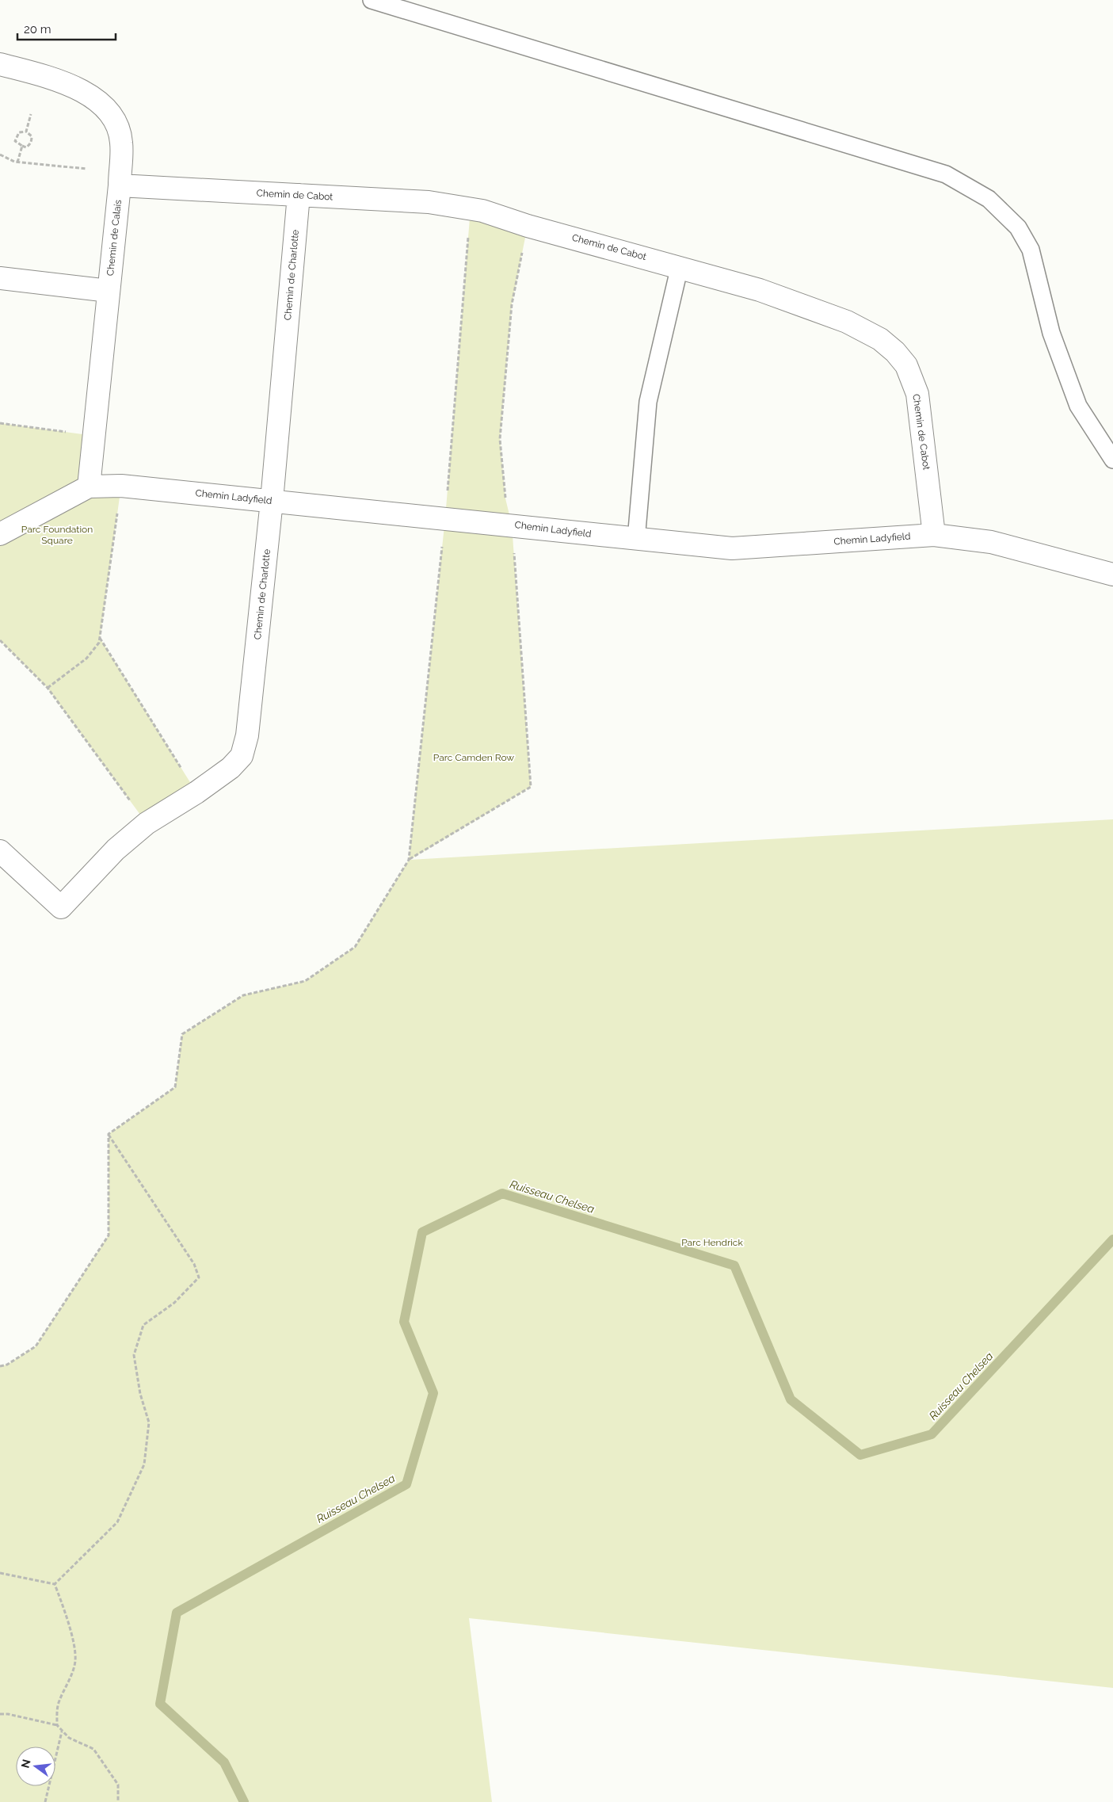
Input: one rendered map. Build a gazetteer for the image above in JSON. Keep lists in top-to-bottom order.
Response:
{
  "streets": {
    "street": [
      "Chemin de Cabot",
      "Chemin de Calais",
      "Chemin de Charlotte",
      "Chemin Ladyfield"
    ]
  },
  "crossings": [
    ["Chemin de Cabot", "Chemin de Calais"],
    ["Chemin de Cabot", "Chemin de Charlotte"],
    ["Chemin de Cabot", "Chemin Ladyfield"],
    ["Chemin de Calais", "Chemin Ladyfield"],
    ["Chemin de Charlotte", "Chemin Ladyfield"]
  ],
  "water": ["Ruisseau Chelsea"],
  "parks": ["Parc Foundation Square", "Parc Camden Row", "Parc Hendrick"],
  "scale_bar": "20 m",
  "north": "left"
}
